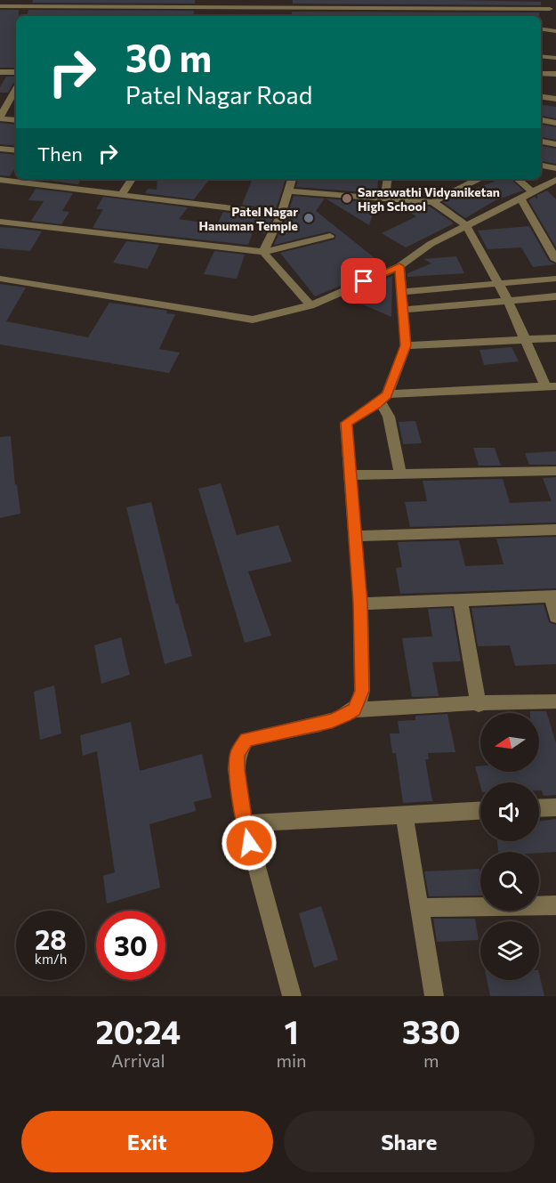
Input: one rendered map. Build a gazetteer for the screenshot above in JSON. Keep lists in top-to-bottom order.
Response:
{
  "places": ["Saraswathi Vidyaniketan High School", "Patel Nagar Hanuman Temple"],
  "north": "left",
  "page": {
    "turn": ["30 m", "Patel Nagar Road"],
    "then": "Then",
    "speed": "28 km/h",
    "limit": "30",
    "eta": [
      "20:24",
      "Arrival",
      "1",
      "min",
      "330",
      "m"
    ],
    "buttons": ["Exit", "Share"]
  }
}
